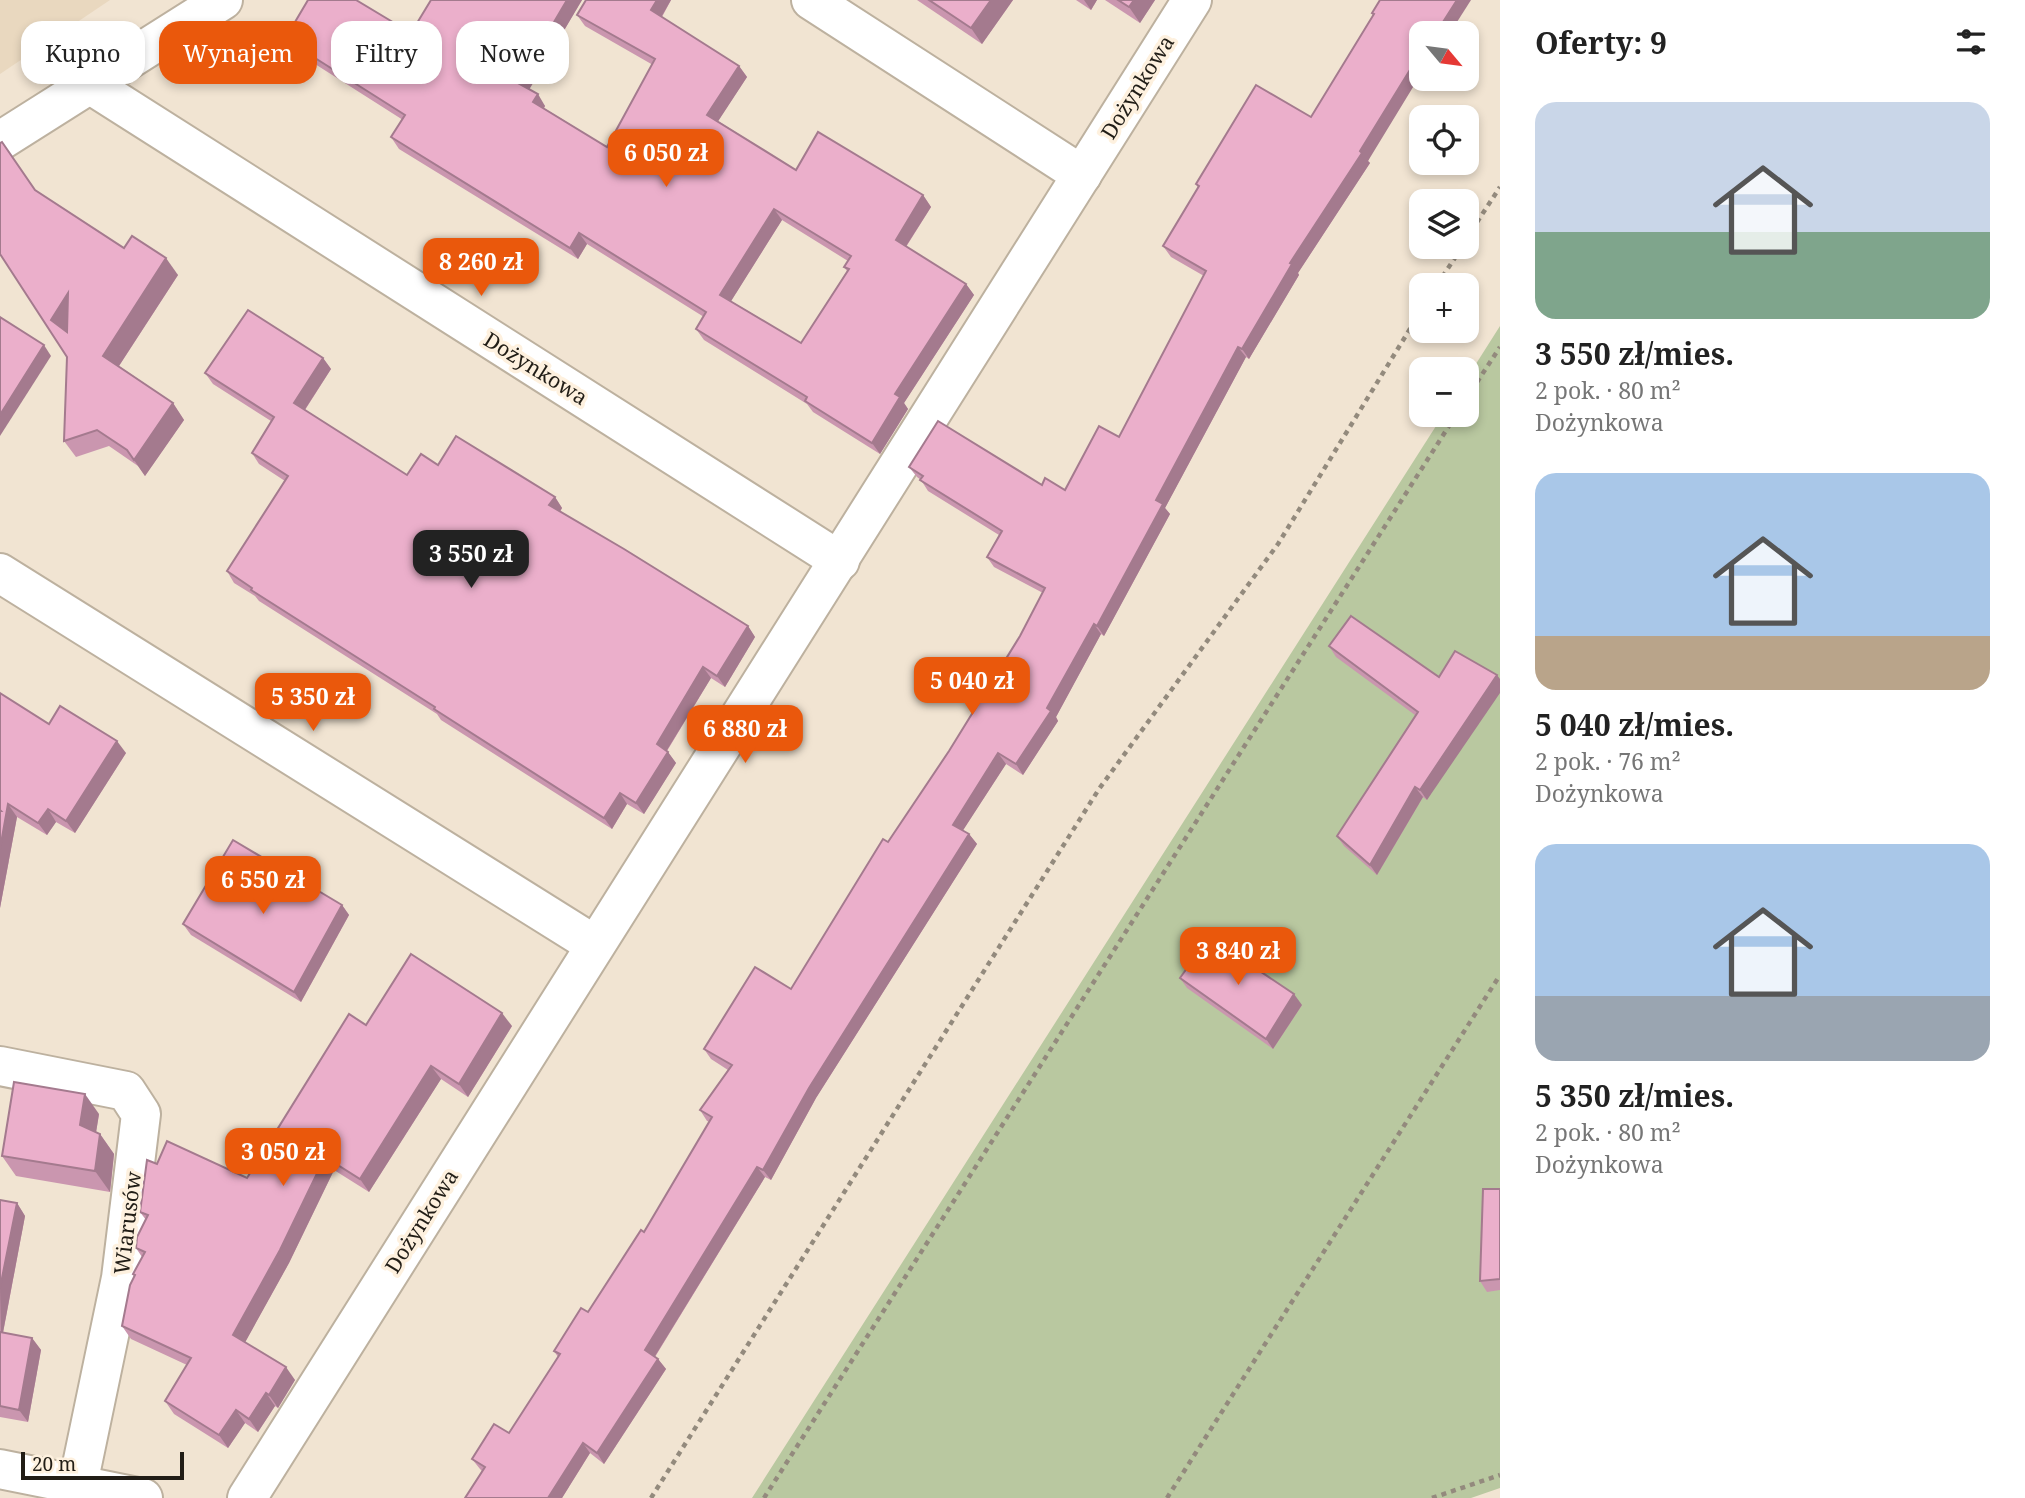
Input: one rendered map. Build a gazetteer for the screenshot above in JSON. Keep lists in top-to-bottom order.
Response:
{
  "streets": {
    "street": ["Dożynkowa", "Wiarusów"]
  },
  "scale_bar": "20 m",
  "north": "bottom right",
  "page": {
    "heading": "Oferty: 9",
    "map_buttons": ["+", "−"],
    "chip": [
      "Kupno",
      "Wynajem",
      "Filtry",
      "Nowe"
    ],
    "list": [
      {
        "name": "3 550 zł/mies.",
        "note": "2 pok. · 80 m² · Dożynkowa"
      },
      {
        "name": "5 040 zł/mies.",
        "note": "2 pok. · 76 m² · Dożynkowa"
      },
      {
        "name": "5 350 zł/mies.",
        "note": "2 pok. · 80 m² · Dożynkowa"
      }
    ],
    "price": [
      "6 050 zł",
      "8 260 zł",
      "3 550 zł",
      "5 040 zł",
      "5 350 zł",
      "6 880 zł",
      "6 550 zł",
      "3 840 zł",
      "3 050 zł"
    ],
    "scale": "20 m"
  }
}
